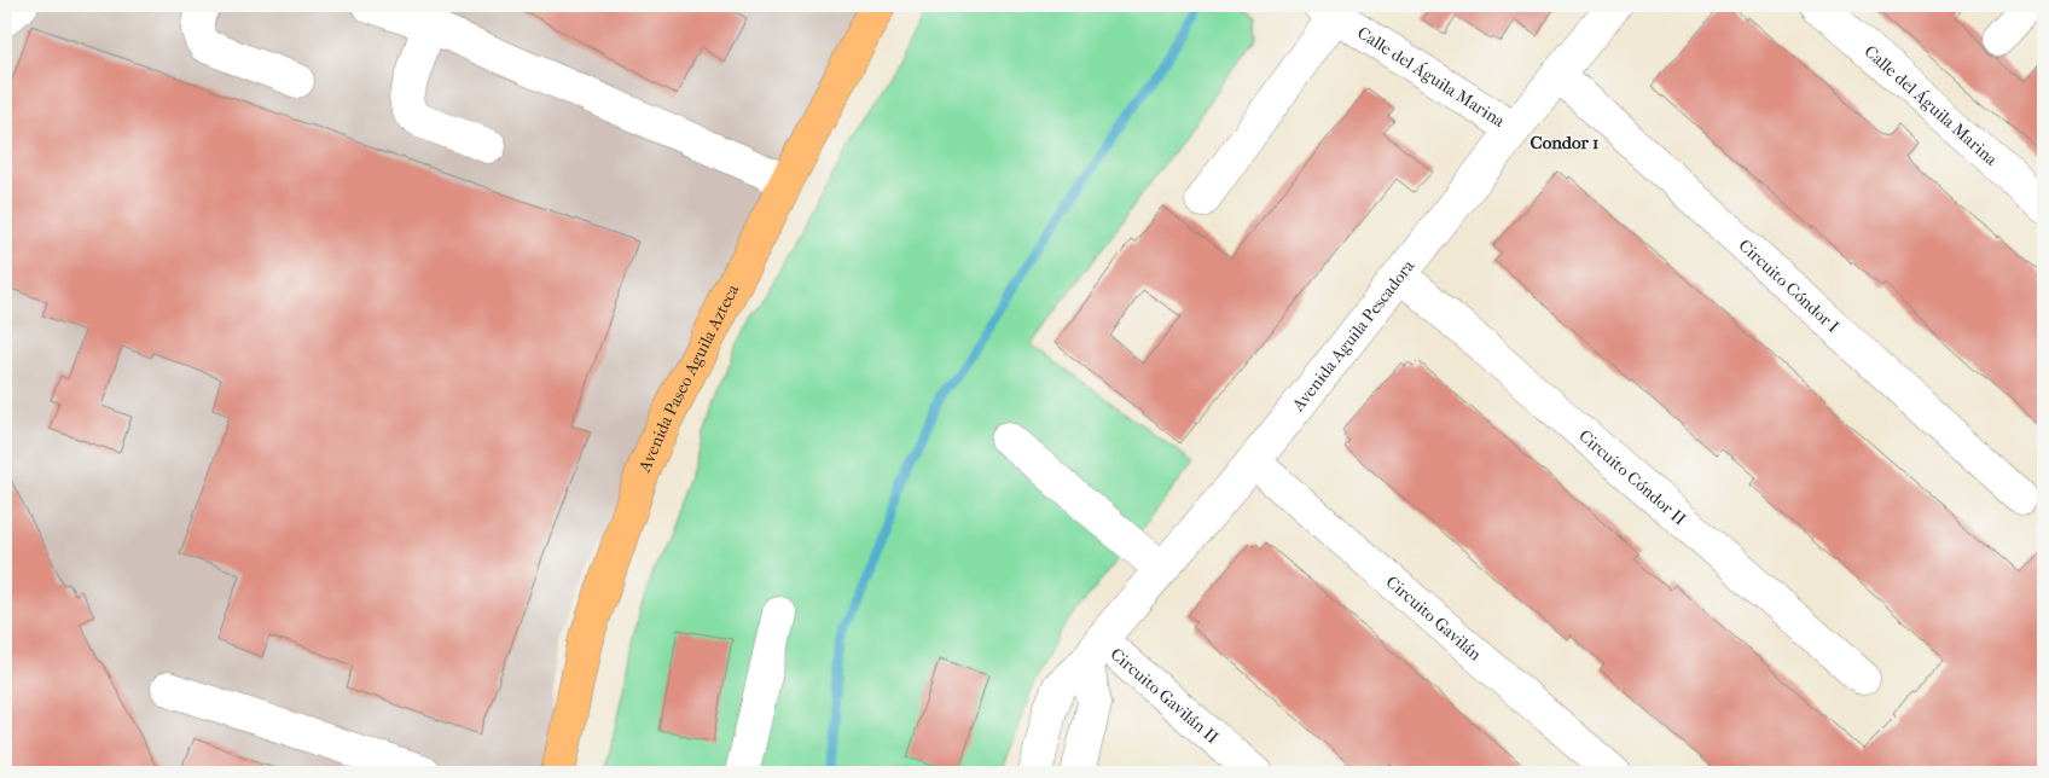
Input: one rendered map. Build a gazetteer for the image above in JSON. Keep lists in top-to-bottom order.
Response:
{
  "streets": {
    "main road": ["Avenida Paseo Aguila Azteca"],
    "street": [
      "Calle del Águila Marina",
      "Circuito Cóndor I",
      "Avenida Aguila Pescadora",
      "Circuito Cóndor II",
      "Circuito Gavilán",
      "Circuito Gavilán II"
    ]
  },
  "crossings": [
    ["Calle del Águila Marina", "Avenida Aguila Pescadora"],
    ["Circuito Cóndor I", "Avenida Aguila Pescadora"],
    ["Avenida Aguila Pescadora", "Circuito Cóndor II"],
    ["Avenida Aguila Pescadora", "Circuito Gavilán"],
    ["Avenida Aguila Pescadora", "Circuito Gavilán II"]
  ],
  "districts": ["Condor 1"]
}
